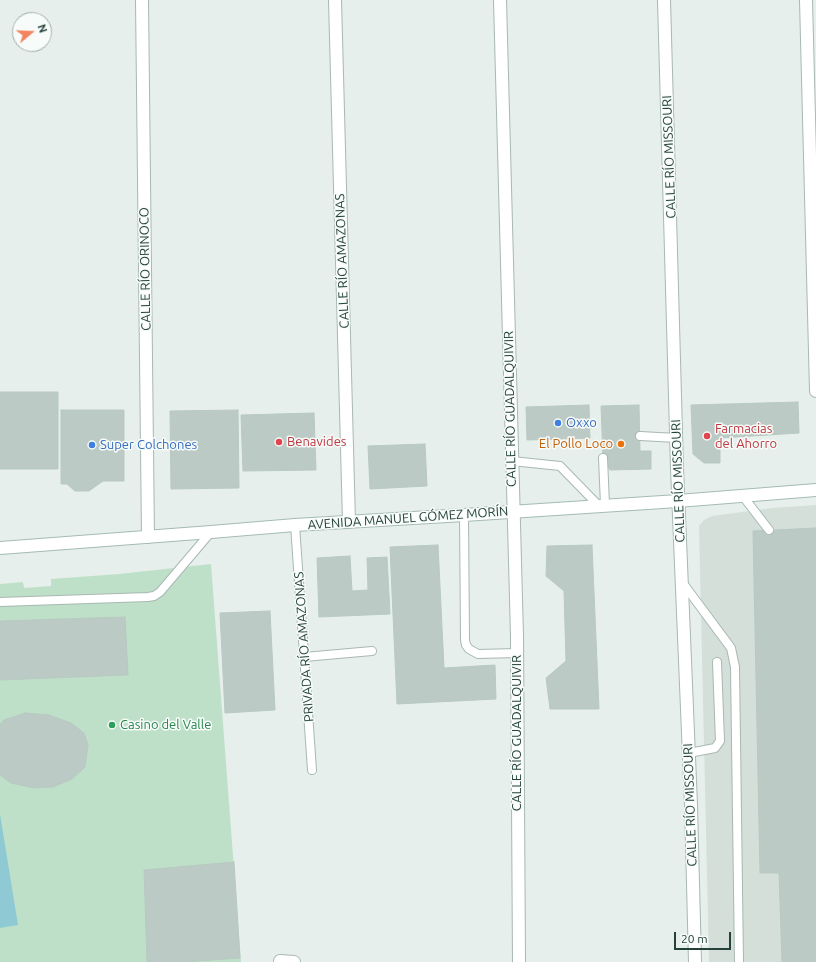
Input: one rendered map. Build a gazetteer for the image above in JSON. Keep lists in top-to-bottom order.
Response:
{
  "streets": {
    "street": [
      "CALLE RÍO MISSOURI",
      "CALLE RÍO AMAZONAS",
      "CALLE RÍO ORINOCO",
      "CALLE RÍO GUADALQUIVIR",
      "AVENIDA MANUEL GÓMEZ MORÍN"
    ],
    "lane": ["PRIVADA RÍO AMAZONAS"]
  },
  "crossings": [
    ["CALLE RÍO MISSOURI", "AVENIDA MANUEL GÓMEZ MORÍN"],
    ["CALLE RÍO AMAZONAS", "AVENIDA MANUEL GÓMEZ MORÍN"],
    ["CALLE RÍO ORINOCO", "AVENIDA MANUEL GÓMEZ MORÍN"],
    ["CALLE RÍO GUADALQUIVIR", "AVENIDA MANUEL GÓMEZ MORÍN"],
    ["AVENIDA MANUEL GÓMEZ MORÍN", "PRIVADA RÍO AMAZONAS"]
  ],
  "places": [
    "Oxxo",
    "Farmacias del Ahorro",
    "Benavides",
    "El Pollo Loco",
    "Super Colchones",
    "Casino del Valle"
  ],
  "scale_bar": "20 m",
  "north": "right"
}
